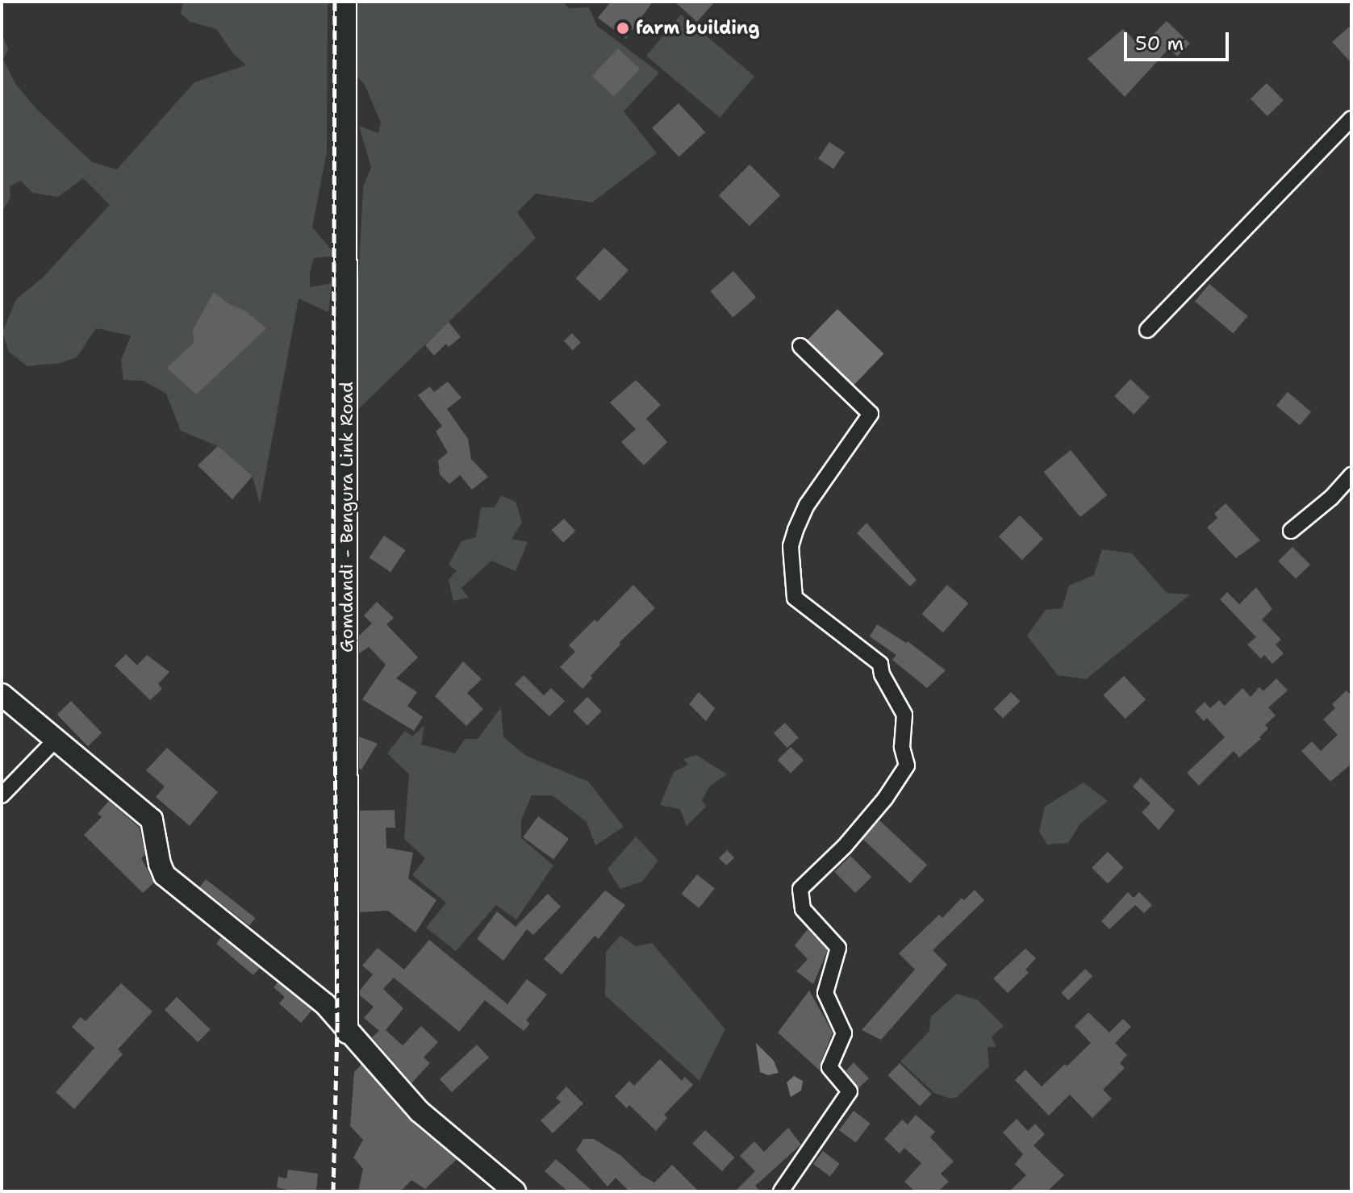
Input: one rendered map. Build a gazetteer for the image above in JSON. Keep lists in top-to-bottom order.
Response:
{
  "streets": {
    "main road": ["Gomdandi - Bengura Link Road"]
  },
  "places": ["farm building"],
  "scale_bar": "50 m"
}
